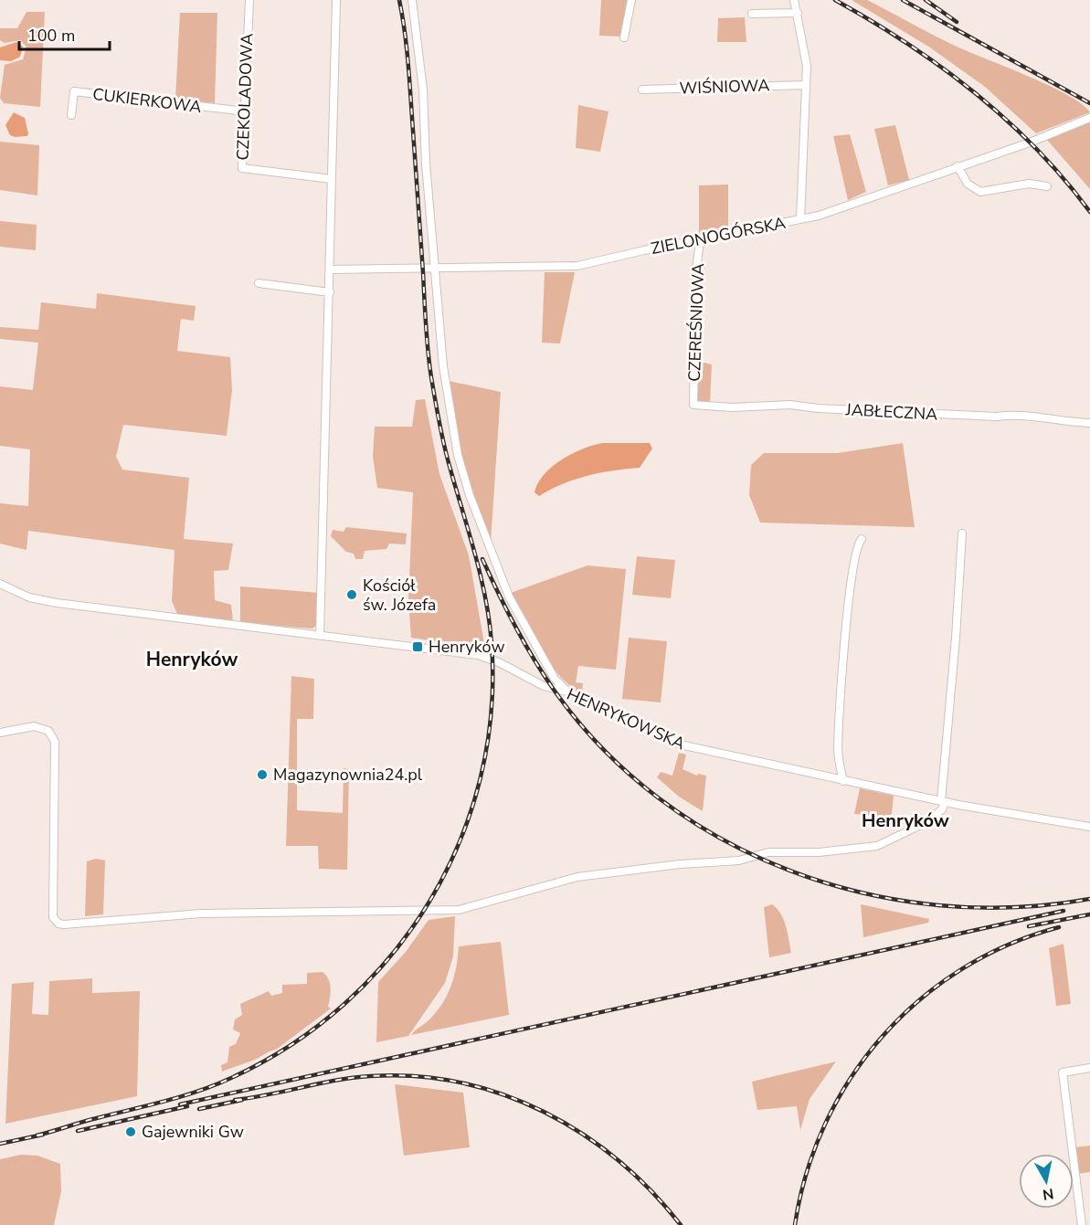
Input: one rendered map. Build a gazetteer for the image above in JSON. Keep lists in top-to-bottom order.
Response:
{
  "streets": {
    "street": [
      "WIŚNIOWA",
      "CZEKOLADOWA",
      "CUKIERKOWA",
      "ZIELONOGÓRSKA",
      "CZEREŚNIOWA",
      "JABŁECZNA",
      "HENRYKOWSKA"
    ]
  },
  "crossings": [
    ["CZEKOLADOWA", "CUKIERKOWA"],
    ["ZIELONOGÓRSKA", "CZEREŚNIOWA"],
    ["CZEREŚNIOWA", "JABŁECZNA"]
  ],
  "districts": ["Henryków", "Henryków"],
  "places": {
    "other": ["Kościół św. Józefa", "Magazynownia24.pl", "Gajewniki Gw"],
    "transit": ["Henryków"]
  },
  "scale_bar": "100 m",
  "north": "bottom"
}
